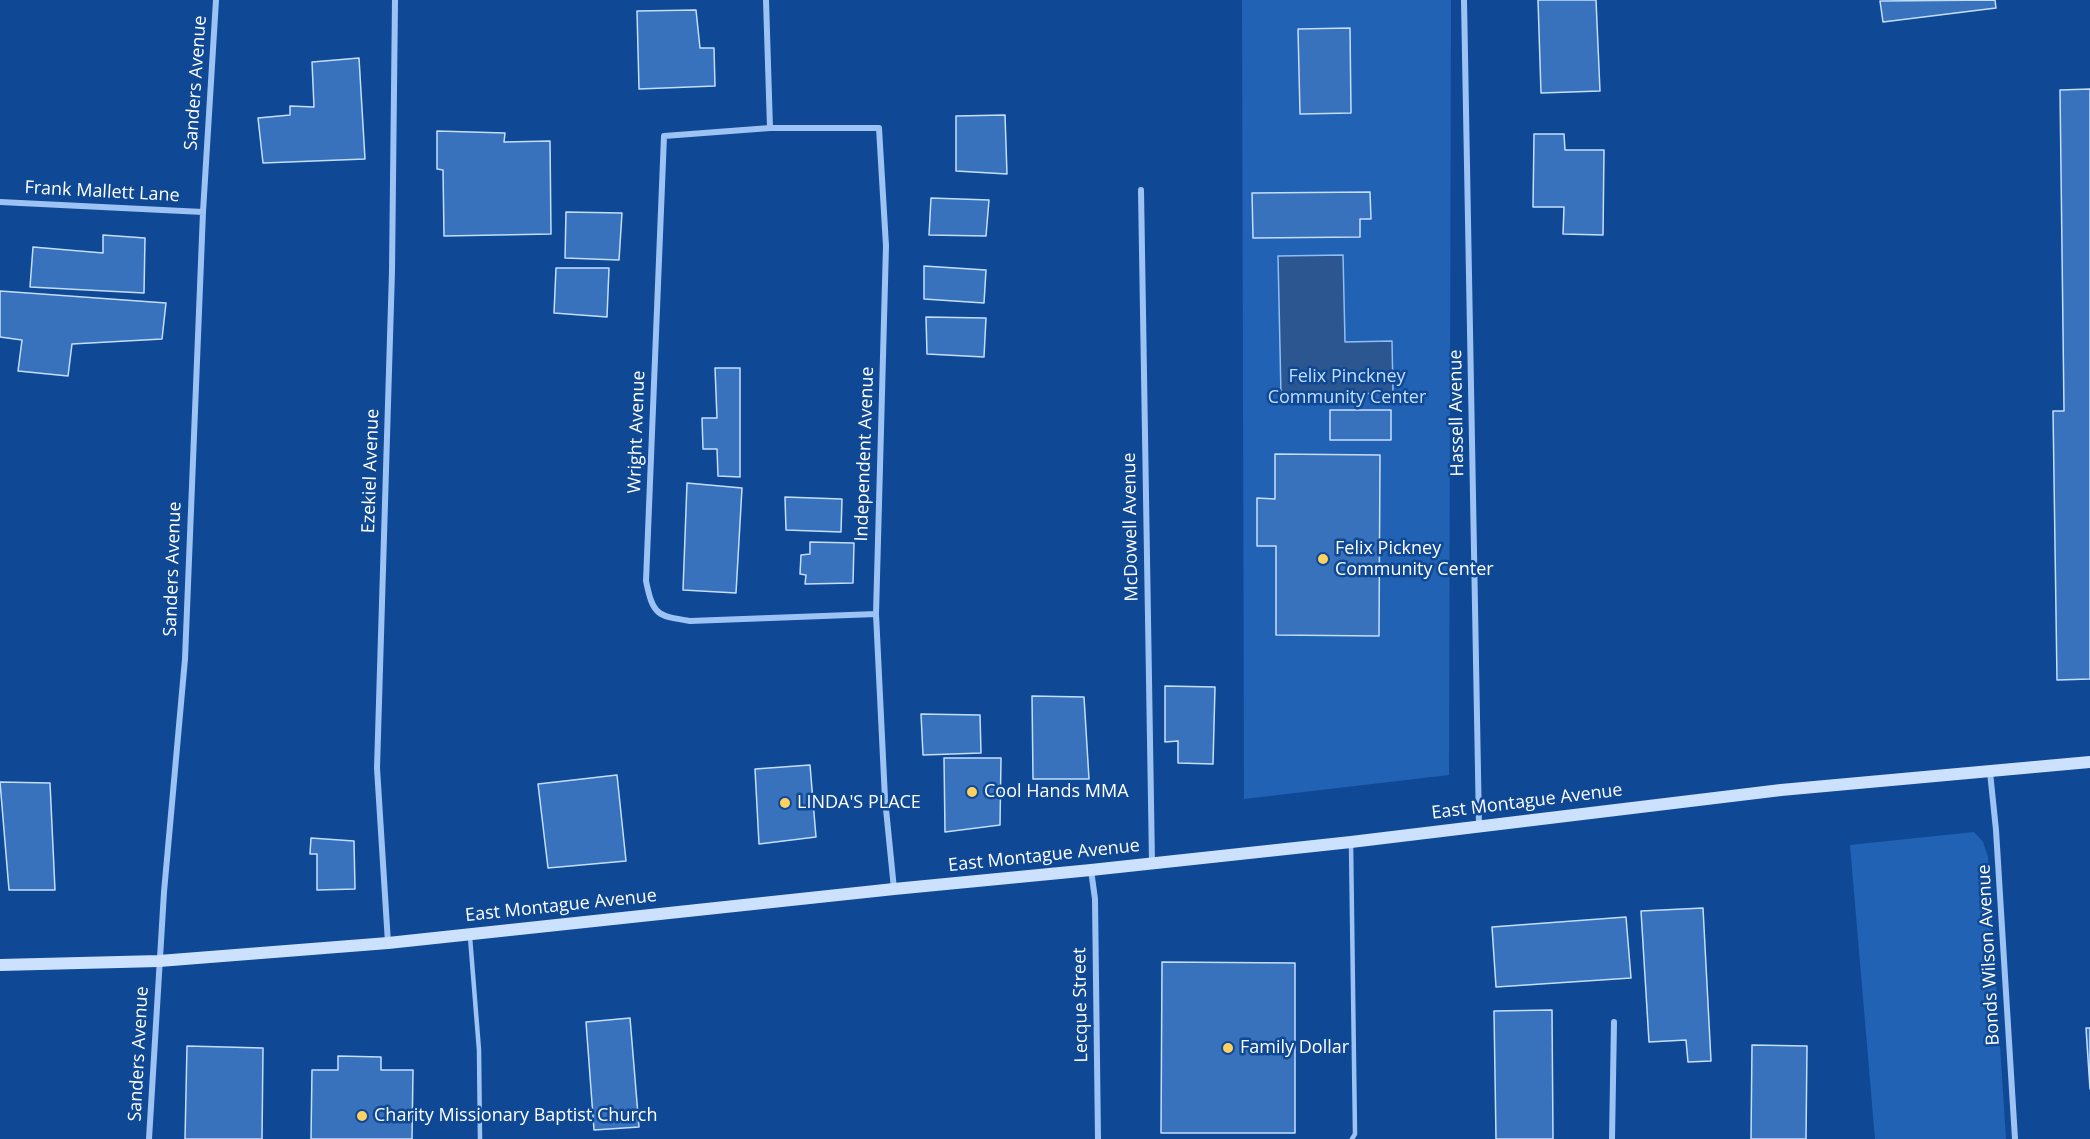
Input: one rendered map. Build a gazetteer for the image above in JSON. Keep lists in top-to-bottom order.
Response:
{
  "streets": {
    "main road": ["East Montague Avenue"],
    "street": [
      "Sanders Avenue",
      "Frank Mallett Lane",
      "Hassell Avenue",
      "Wright Avenue",
      "Independent Avenue",
      "Ezekiel Avenue",
      "McDowell Avenue",
      "Bonds Wilson Avenue",
      "Lecque Street"
    ]
  },
  "crossings": [
    ["Sanders Avenue", "Frank Mallett Lane"],
    ["Sanders Avenue", "East Montague Avenue"],
    ["Hassell Avenue", "East Montague Avenue"],
    ["Wright Avenue", "Independent Avenue"],
    ["Independent Avenue", "East Montague Avenue"],
    ["Ezekiel Avenue", "East Montague Avenue"],
    ["McDowell Avenue", "East Montague Avenue"],
    ["East Montague Avenue", "Bonds Wilson Avenue"],
    ["East Montague Avenue", "Lecque Street"]
  ],
  "parks": ["Felix Pinckney Community Center"],
  "places": [
    "Felix Pickney Community Center",
    "Cool Hands MMA",
    "LINDA'S PLACE",
    "Family Dollar",
    "Charity Missionary Baptist Church"
  ]
}
